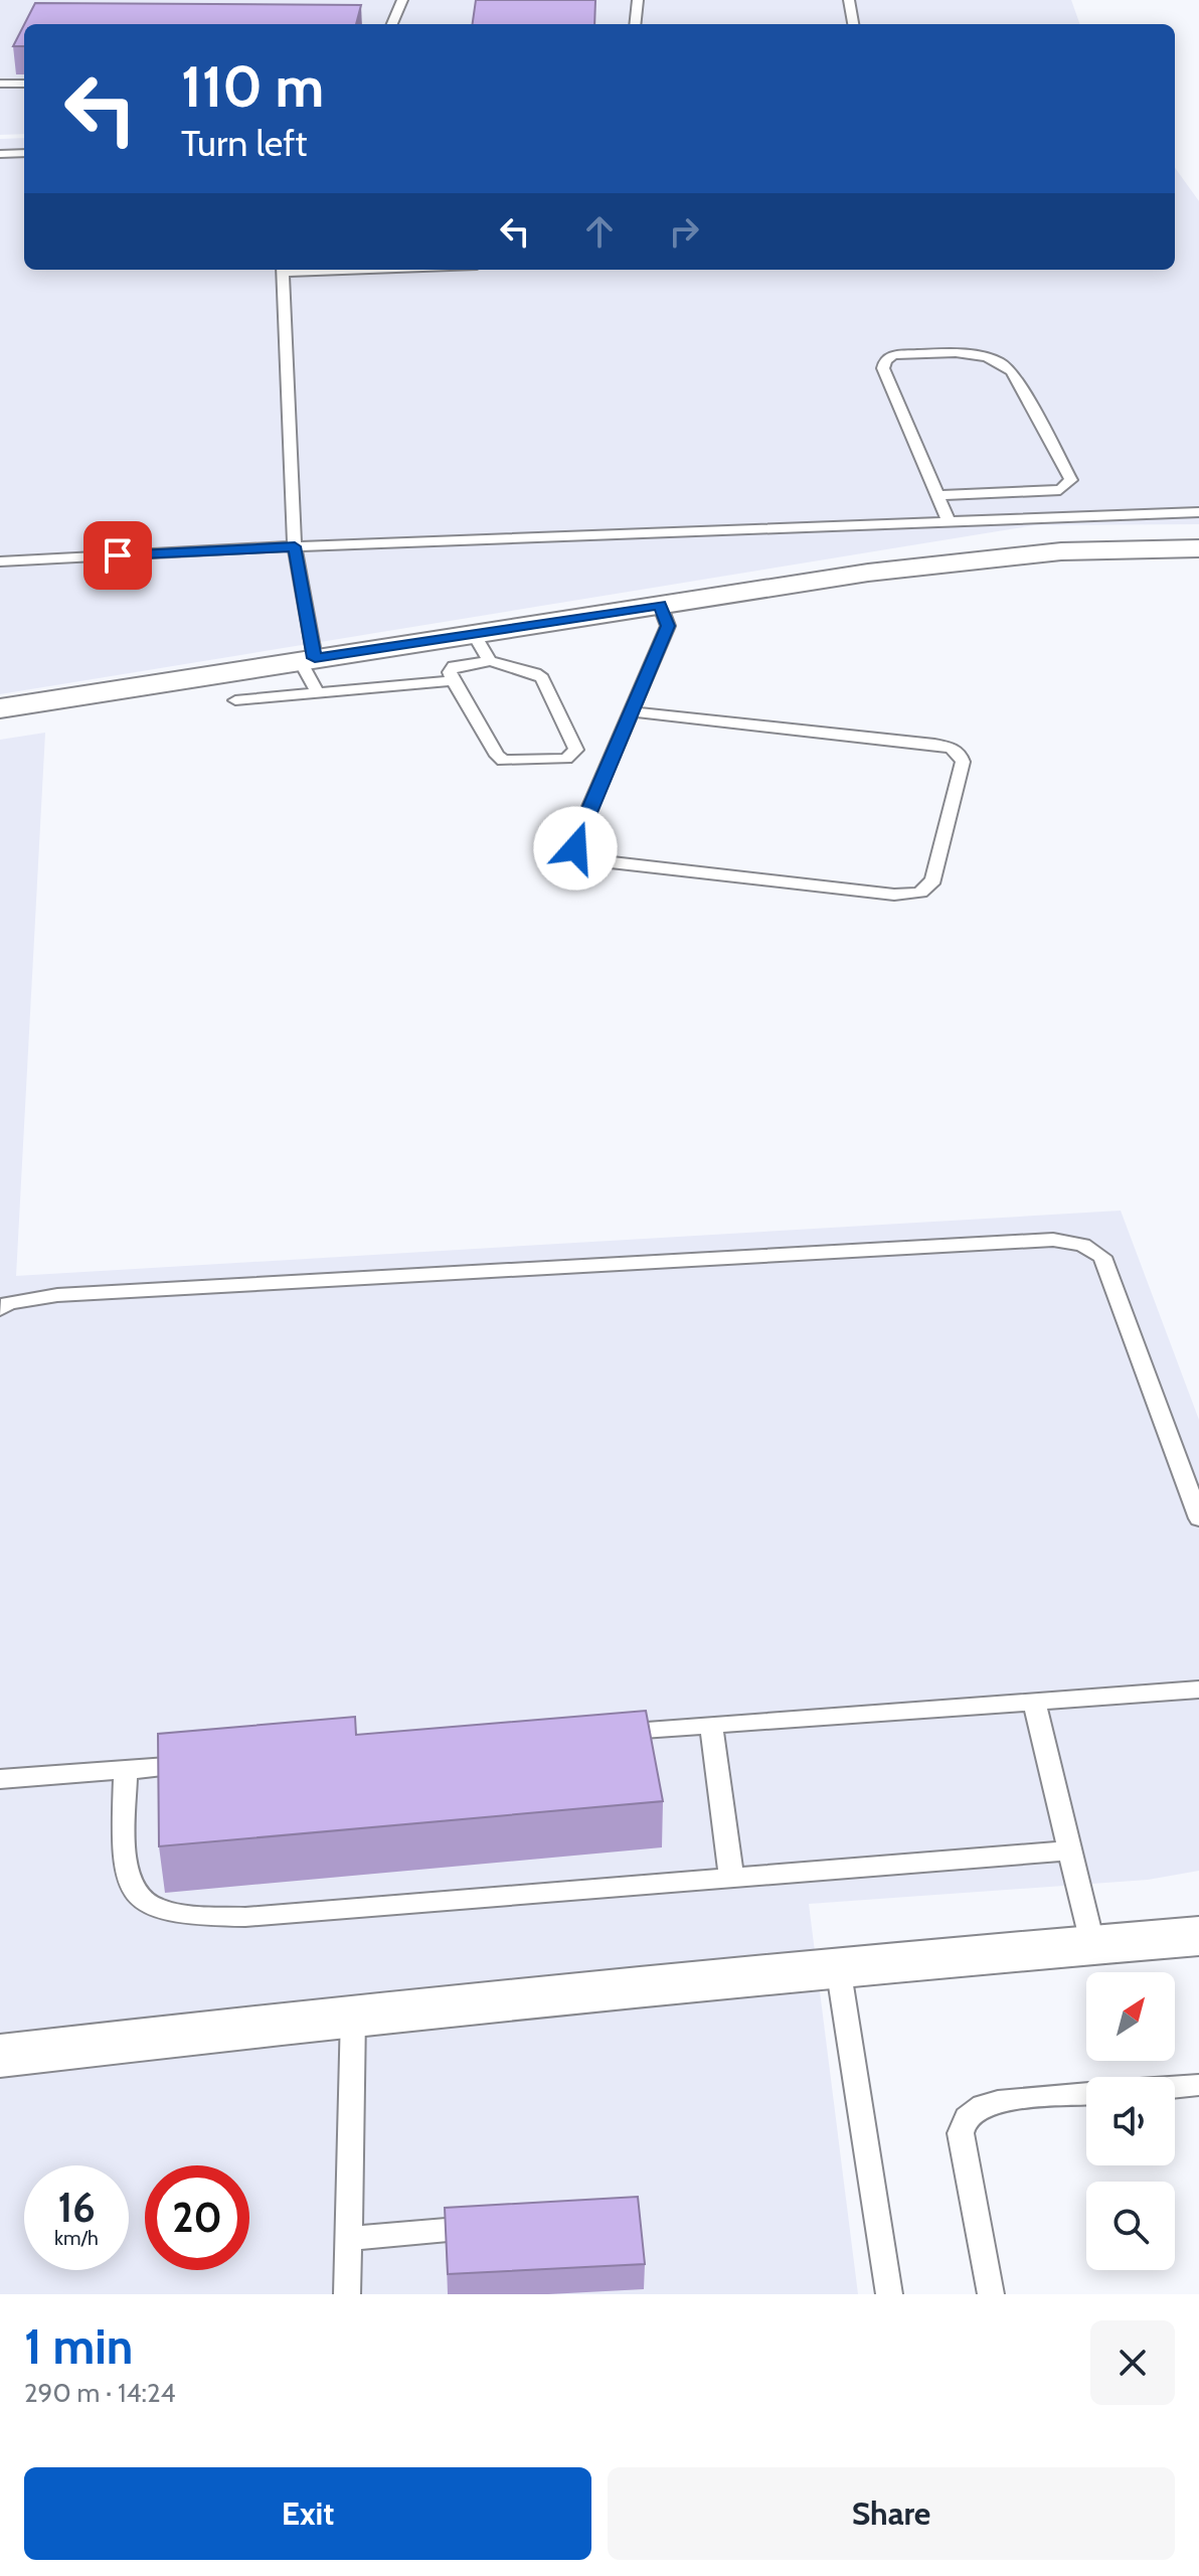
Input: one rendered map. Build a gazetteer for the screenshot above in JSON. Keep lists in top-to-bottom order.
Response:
{
  "north": "top right",
  "page": {
    "turn": ["110 m", "Turn left"],
    "speed": "16 km/h",
    "limit": "20",
    "heading": ["1 min", "290 m · 14:24"],
    "buttons": ["Exit", "Share"]
  }
}
